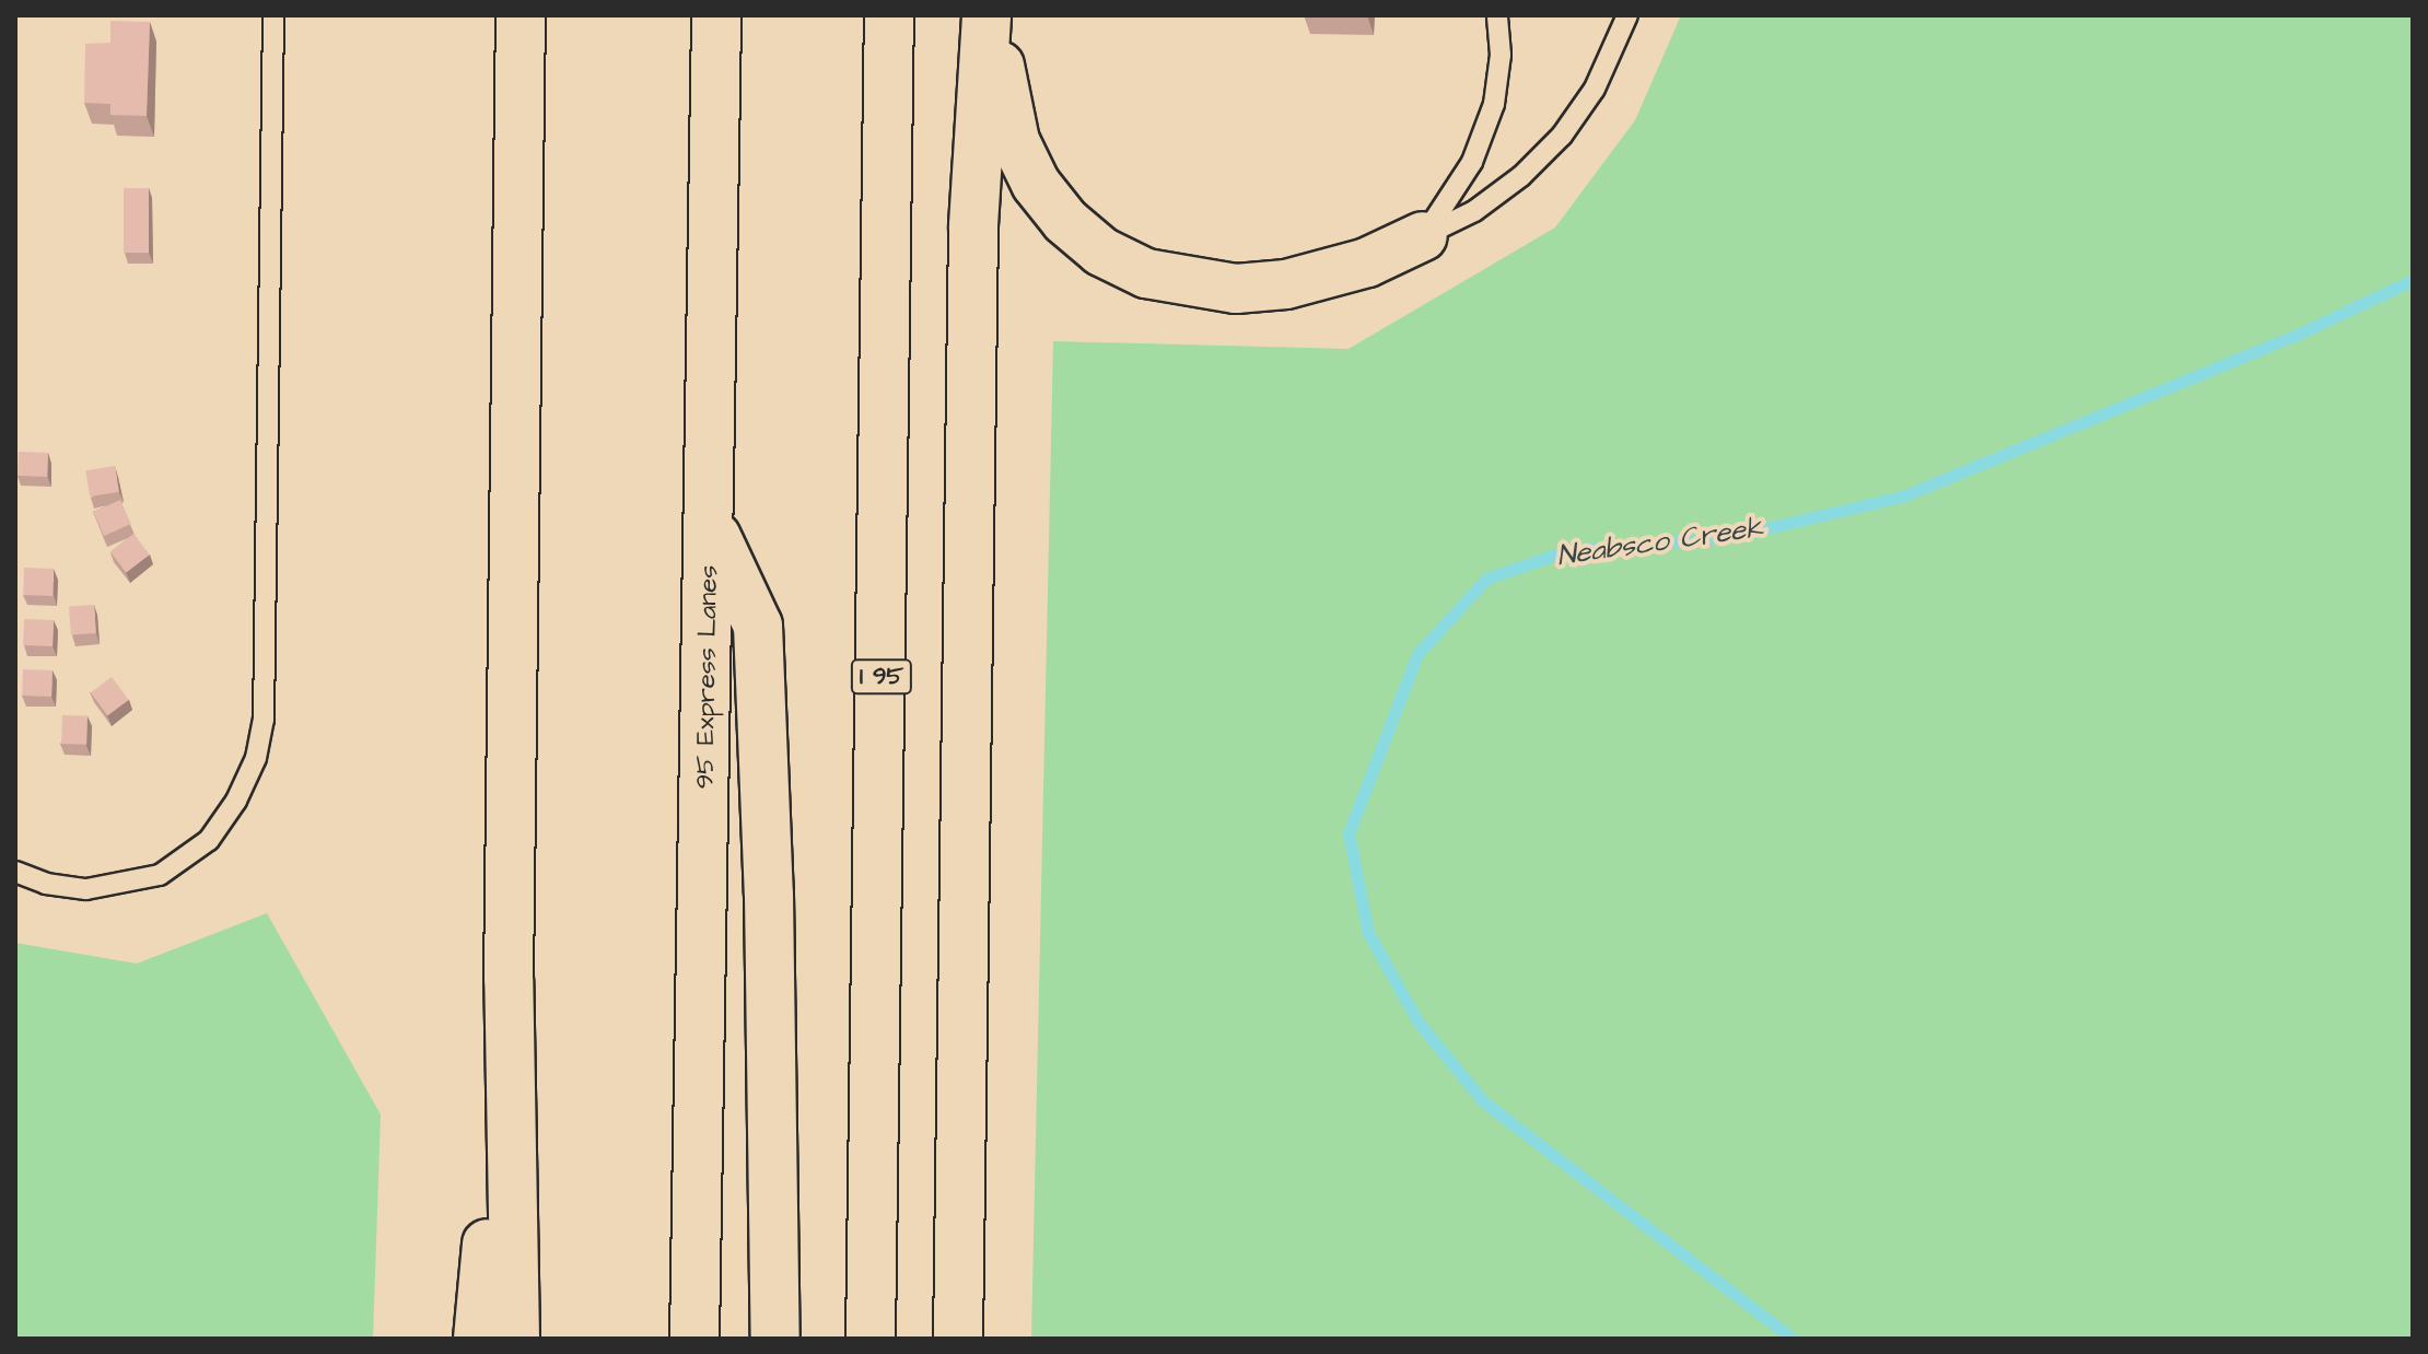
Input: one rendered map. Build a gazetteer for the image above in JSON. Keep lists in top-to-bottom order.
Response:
{
  "streets": {
    "highway": ["95 Express Lanes", "I 95"]
  },
  "water": ["Neabsco Creek"]
}
